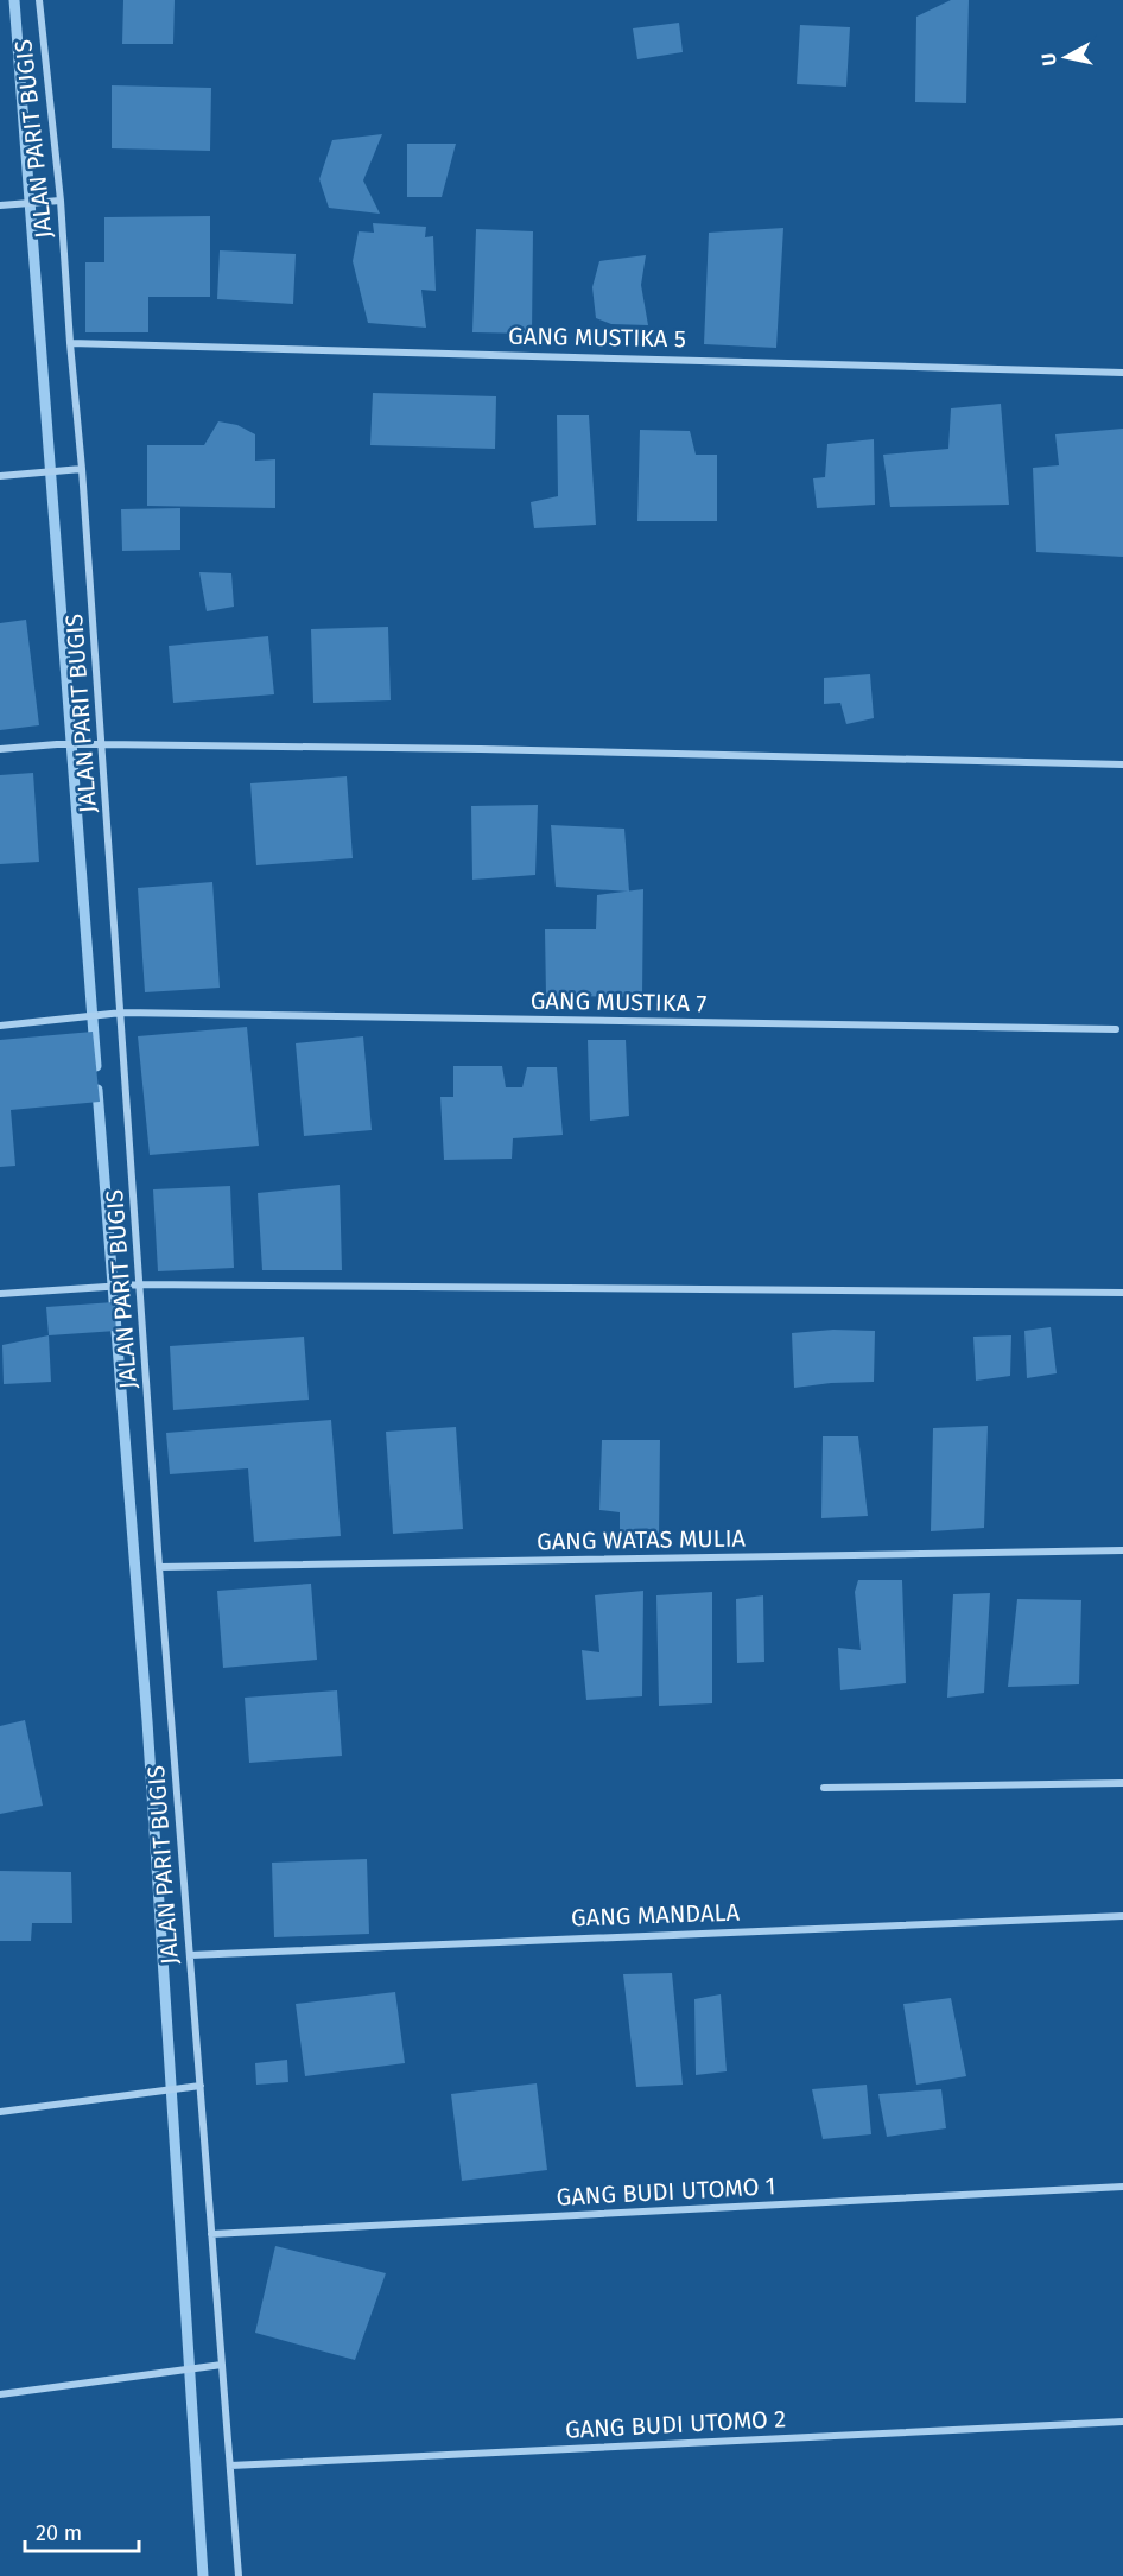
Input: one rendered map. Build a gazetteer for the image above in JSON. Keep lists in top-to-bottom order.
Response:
{
  "streets": {
    "street": [
      "JALAN PARIT BUGIS",
      "GANG MUSTIKA 5",
      "GANG MUSTIKA 7",
      "GANG WATAS MULIA",
      "GANG MANDALA",
      "GANG BUDI UTOMO 1",
      "GANG BUDI UTOMO 2"
    ]
  },
  "crossings": [
    ["JALAN PARIT BUGIS", "GANG MUSTIKA 5"],
    ["JALAN PARIT BUGIS", "GANG MUSTIKA 7"],
    ["JALAN PARIT BUGIS", "GANG WATAS MULIA"],
    ["JALAN PARIT BUGIS", "GANG MANDALA"],
    ["JALAN PARIT BUGIS", "GANG BUDI UTOMO 1"],
    ["JALAN PARIT BUGIS", "GANG BUDI UTOMO 2"]
  ],
  "scale_bar": "20 m",
  "north": "left"
}
